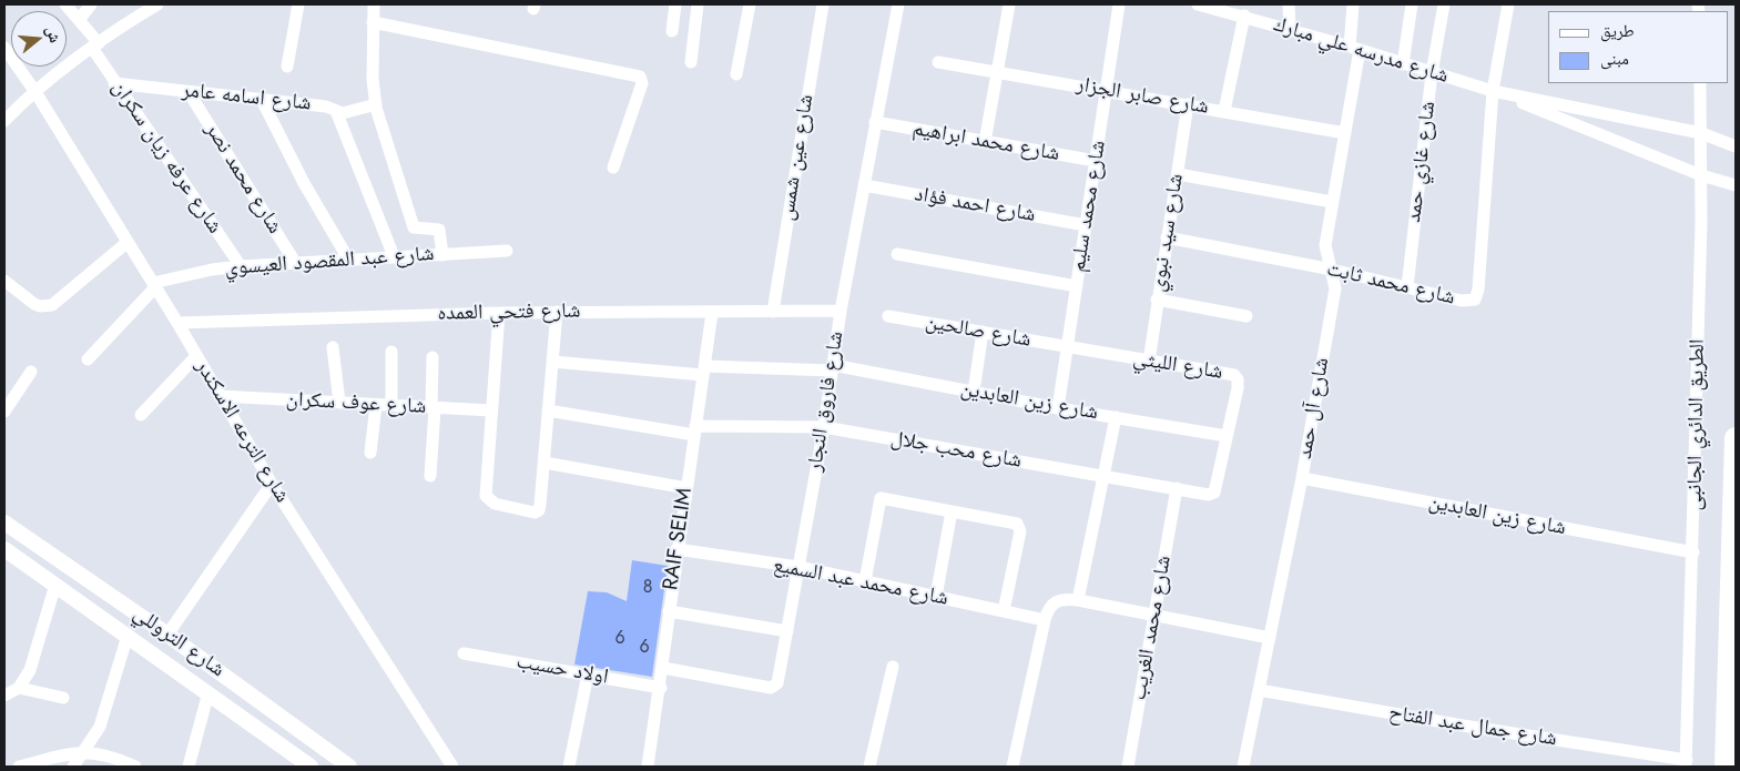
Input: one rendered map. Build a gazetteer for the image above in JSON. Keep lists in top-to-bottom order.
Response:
{
  "streets": {
    "street": [
      "شارع مدرسه علي مبارك",
      "شارع صابر الجزار",
      "شارع اسامه عامر",
      "شارع محمد ابراهيم",
      "شارع عرفه زيان سكران",
      "شارع عين شمس",
      "شارع غازي حمد",
      "شارع محمد نصر",
      "شارع احمد فؤاد",
      "شارع محمد سليم",
      "شارع سيد نبوي",
      "شارع عبد المقصود العيسوي",
      "شارع محمد ثابت",
      "شارع فتحي العمده",
      "شارع صالحين",
      "شارع الليثي",
      "شارع فاروق النجار",
      "شارع زين العابدين",
      "شارع عوف سكران",
      "شارع آل حمد",
      "الطريق الدائري الجانبى",
      "شارع الترعه الاسكندر",
      "شارع محب جلال",
      "RAIF SELIM",
      "شارع محمد عبد السميع",
      "شارع محمد الغريب",
      "شارع التروللي",
      "اولاد حسيب",
      "شارع جمال عبد الفتاح"
    ]
  },
  "crossings": [
    ["شارع مدرسه علي مبارك", "شارع غازي حمد"],
    ["شارع مدرسه علي مبارك", "شارع محمد ثابت"],
    ["شارع مدرسه علي مبارك", "شارع آل حمد"],
    ["شارع مدرسه علي مبارك", "الطريق الدائري الجانبى"],
    ["شارع صابر الجزار", "شارع محمد سليم"],
    ["شارع صابر الجزار", "شارع سيد نبوي"],
    ["شارع صابر الجزار", "شارع آل حمد"],
    ["شارع اسامه عامر", "شارع عرفه زيان سكران"],
    ["شارع اسامه عامر", "شارع محمد نصر"],
    ["شارع محمد ابراهيم", "شارع محمد سليم"],
    ["شارع محمد ابراهيم", "شارع فاروق النجار"],
    ["شارع عرفه زيان سكران", "شارع عبد المقصود العيسوي"],
    ["شارع عين شمس", "شارع فتحي العمده"],
    ["شارع غازي حمد", "شارع محمد ثابت"],
    ["شارع محمد نصر", "شارع عبد المقصود العيسوي"],
    ["شارع احمد فؤاد", "شارع محمد سليم"],
    ["شارع احمد فؤاد", "شارع فاروق النجار"],
    ["شارع محمد سليم", "شارع صالحين"],
    ["شارع محمد سليم", "شارع الليثي"],
    ["شارع محمد سليم", "شارع زين العابدين"],
    ["شارع سيد نبوي", "شارع محمد ثابت"],
    ["شارع سيد نبوي", "شارع الليثي"],
    ["شارع عبد المقصود العيسوي", "شارع الترعه الاسكندر"],
    ["شارع محمد ثابت", "شارع آل حمد"],
    ["شارع فتحي العمده", "شارع فاروق النجار"],
    ["شارع فتحي العمده", "شارع الترعه الاسكندر"],
    ["شارع فتحي العمده", "RAIF SELIM"],
    ["شارع صالحين", "شارع الليثي"],
    ["شارع الليثي", "شارع زين العابدين"],
    ["شارع الليثي", "شارع محب جلال"],
    ["شارع فاروق النجار", "شارع زين العابدين"],
    ["شارع فاروق النجار", "شارع محب جلال"],
    ["شارع فاروق النجار", "RAIF SELIM"],
    ["شارع فاروق النجار", "شارع محمد عبد السميع"],
    ["شارع زين العابدين", "شارع آل حمد"],
    ["شارع زين العابدين", "الطريق الدائري الجانبى"],
    ["شارع زين العابدين", "RAIF SELIM"],
    ["شارع عوف سكران", "شارع الترعه الاسكندر"],
    ["شارع آل حمد", "شارع جمال عبد الفتاح"],
    ["الطريق الدائري الجانبى", "شارع جمال عبد الفتاح"],
    ["شارع محب جلال", "RAIF SELIM"],
    ["شارع محب جلال", "شارع محمد الغريب"],
    ["RAIF SELIM", "شارع محمد عبد السميع"],
    ["RAIF SELIM", "اولاد حسيب"]
  ],
  "house_numbers": ["8", "6", "6"],
  "legend": ["طريق", "مبنى"],
  "north": "right"
}
